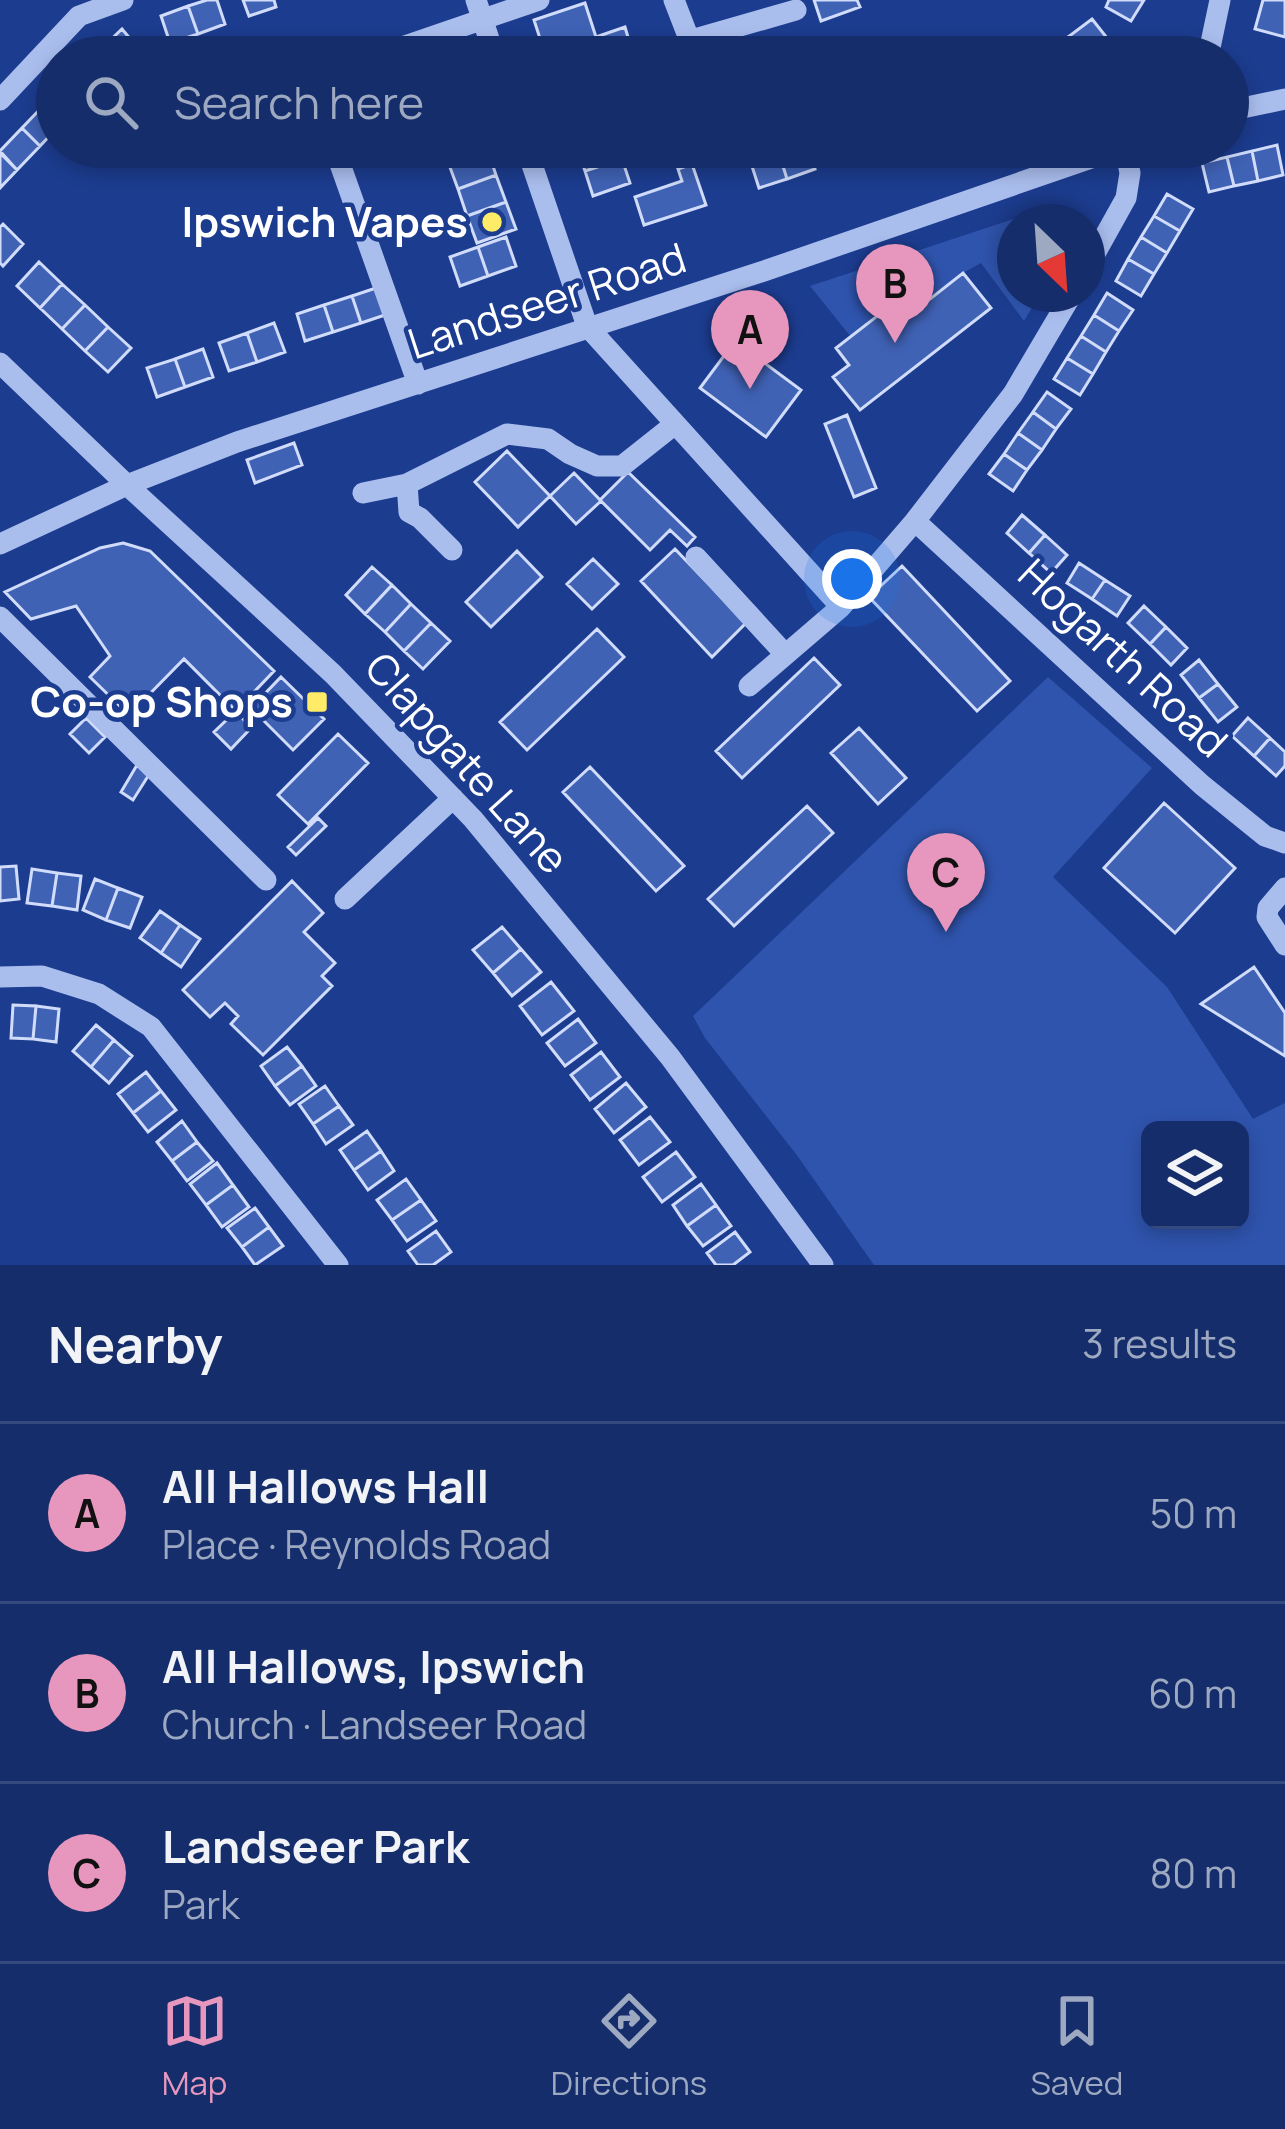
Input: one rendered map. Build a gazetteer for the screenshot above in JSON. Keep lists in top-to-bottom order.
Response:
{
  "streets": {
    "street": ["Landseer Road", "Hogarth Road", "Clapgate Lane"]
  },
  "crossings": [
    ["Landseer Road", "Clapgate Lane"]
  ],
  "places": {
    "other": ["Ipswich Vapes"],
    "transit": ["Co-op Shops"]
  },
  "north": "bottom right",
  "page": {
    "search": "Search here",
    "pins": ["B", "A", "C"],
    "heading": ["Nearby", "3 results"],
    "list": [
      {
        "mark": "A",
        "name": "All Hallows Hall",
        "note": "Place · Reynolds Road",
        "value": "50 m"
      },
      {
        "mark": "B",
        "name": "All Hallows, Ipswich",
        "note": "Church · Landseer Road",
        "value": "60 m"
      },
      {
        "mark": "C",
        "name": "Landseer Park",
        "note": "Park",
        "value": "80 m"
      }
    ],
    "nav": ["Map", "Directions", "Saved"]
  }
}
